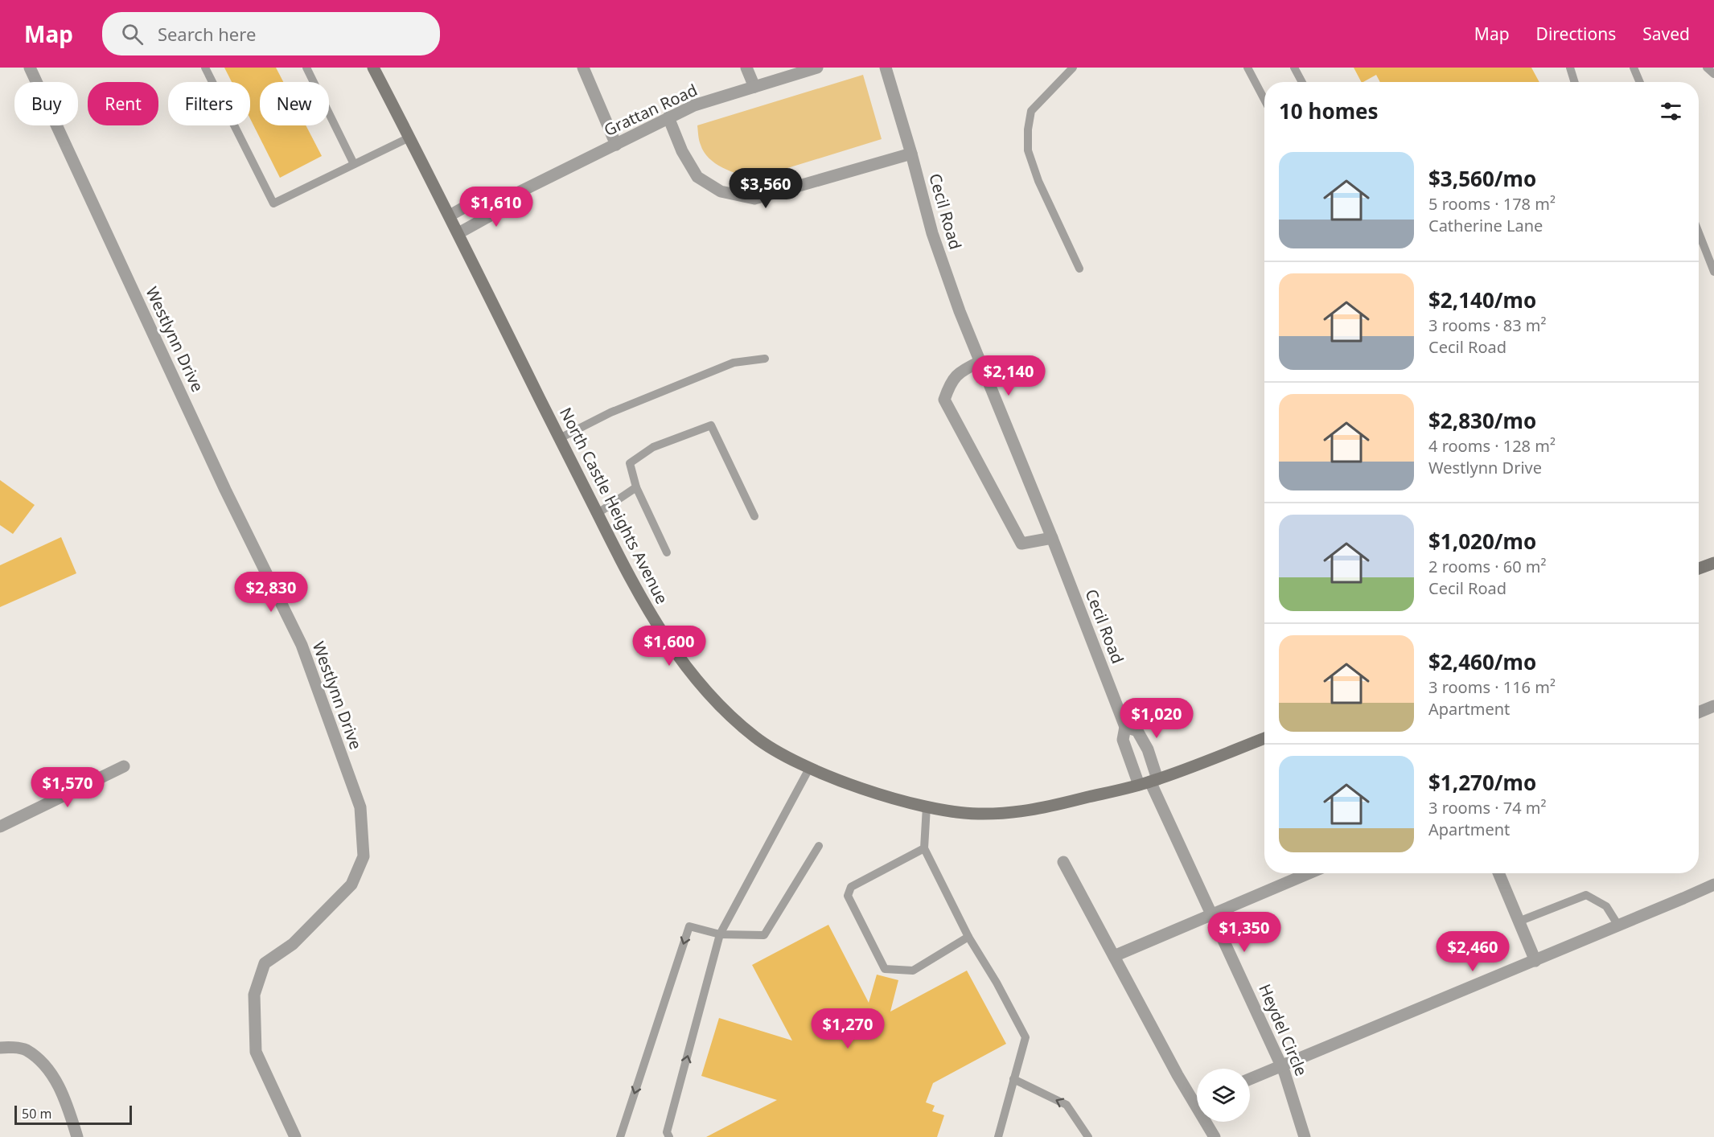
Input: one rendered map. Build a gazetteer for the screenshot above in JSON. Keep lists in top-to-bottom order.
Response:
{
  "streets": {
    "street": [
      "Grattan Road",
      "Cecil Road",
      "Westlynn Drive",
      "North Castle Heights Avenue",
      "Heydel Circle"
    ]
  },
  "crossings": [
    ["North Castle Heights Avenue", "Heydel Circle"]
  ],
  "scale_bar": "50 m",
  "page": {
    "header": "Map",
    "search": "Search here",
    "nav": ["Map", "Directions", "Saved"],
    "chip": [
      "Buy",
      "Rent",
      "Filters",
      "New"
    ],
    "heading": "10 homes",
    "list": [
      {
        "name": "$3,560/mo",
        "note": "5 rooms · 178 m² · Catherine Lane"
      },
      {
        "name": "$2,140/mo",
        "note": "3 rooms · 83 m² · Cecil Road"
      },
      {
        "name": "$2,830/mo",
        "note": "4 rooms · 128 m² · Westlynn Drive"
      },
      {
        "name": "$1,020/mo",
        "note": "2 rooms · 60 m² · Cecil Road"
      },
      {
        "name": "$2,460/mo",
        "note": "3 rooms · 116 m² · Apartment"
      },
      {
        "name": "$1,270/mo",
        "note": "3 rooms · 74 m² · Apartment"
      }
    ],
    "price": [
      "$3,560",
      "$1,610",
      "$2,140",
      "$2,830",
      "$1,600",
      "$1,020",
      "$1,570",
      "$1,350",
      "$2,460",
      "$1,270"
    ],
    "scale": "50 m"
  }
}
